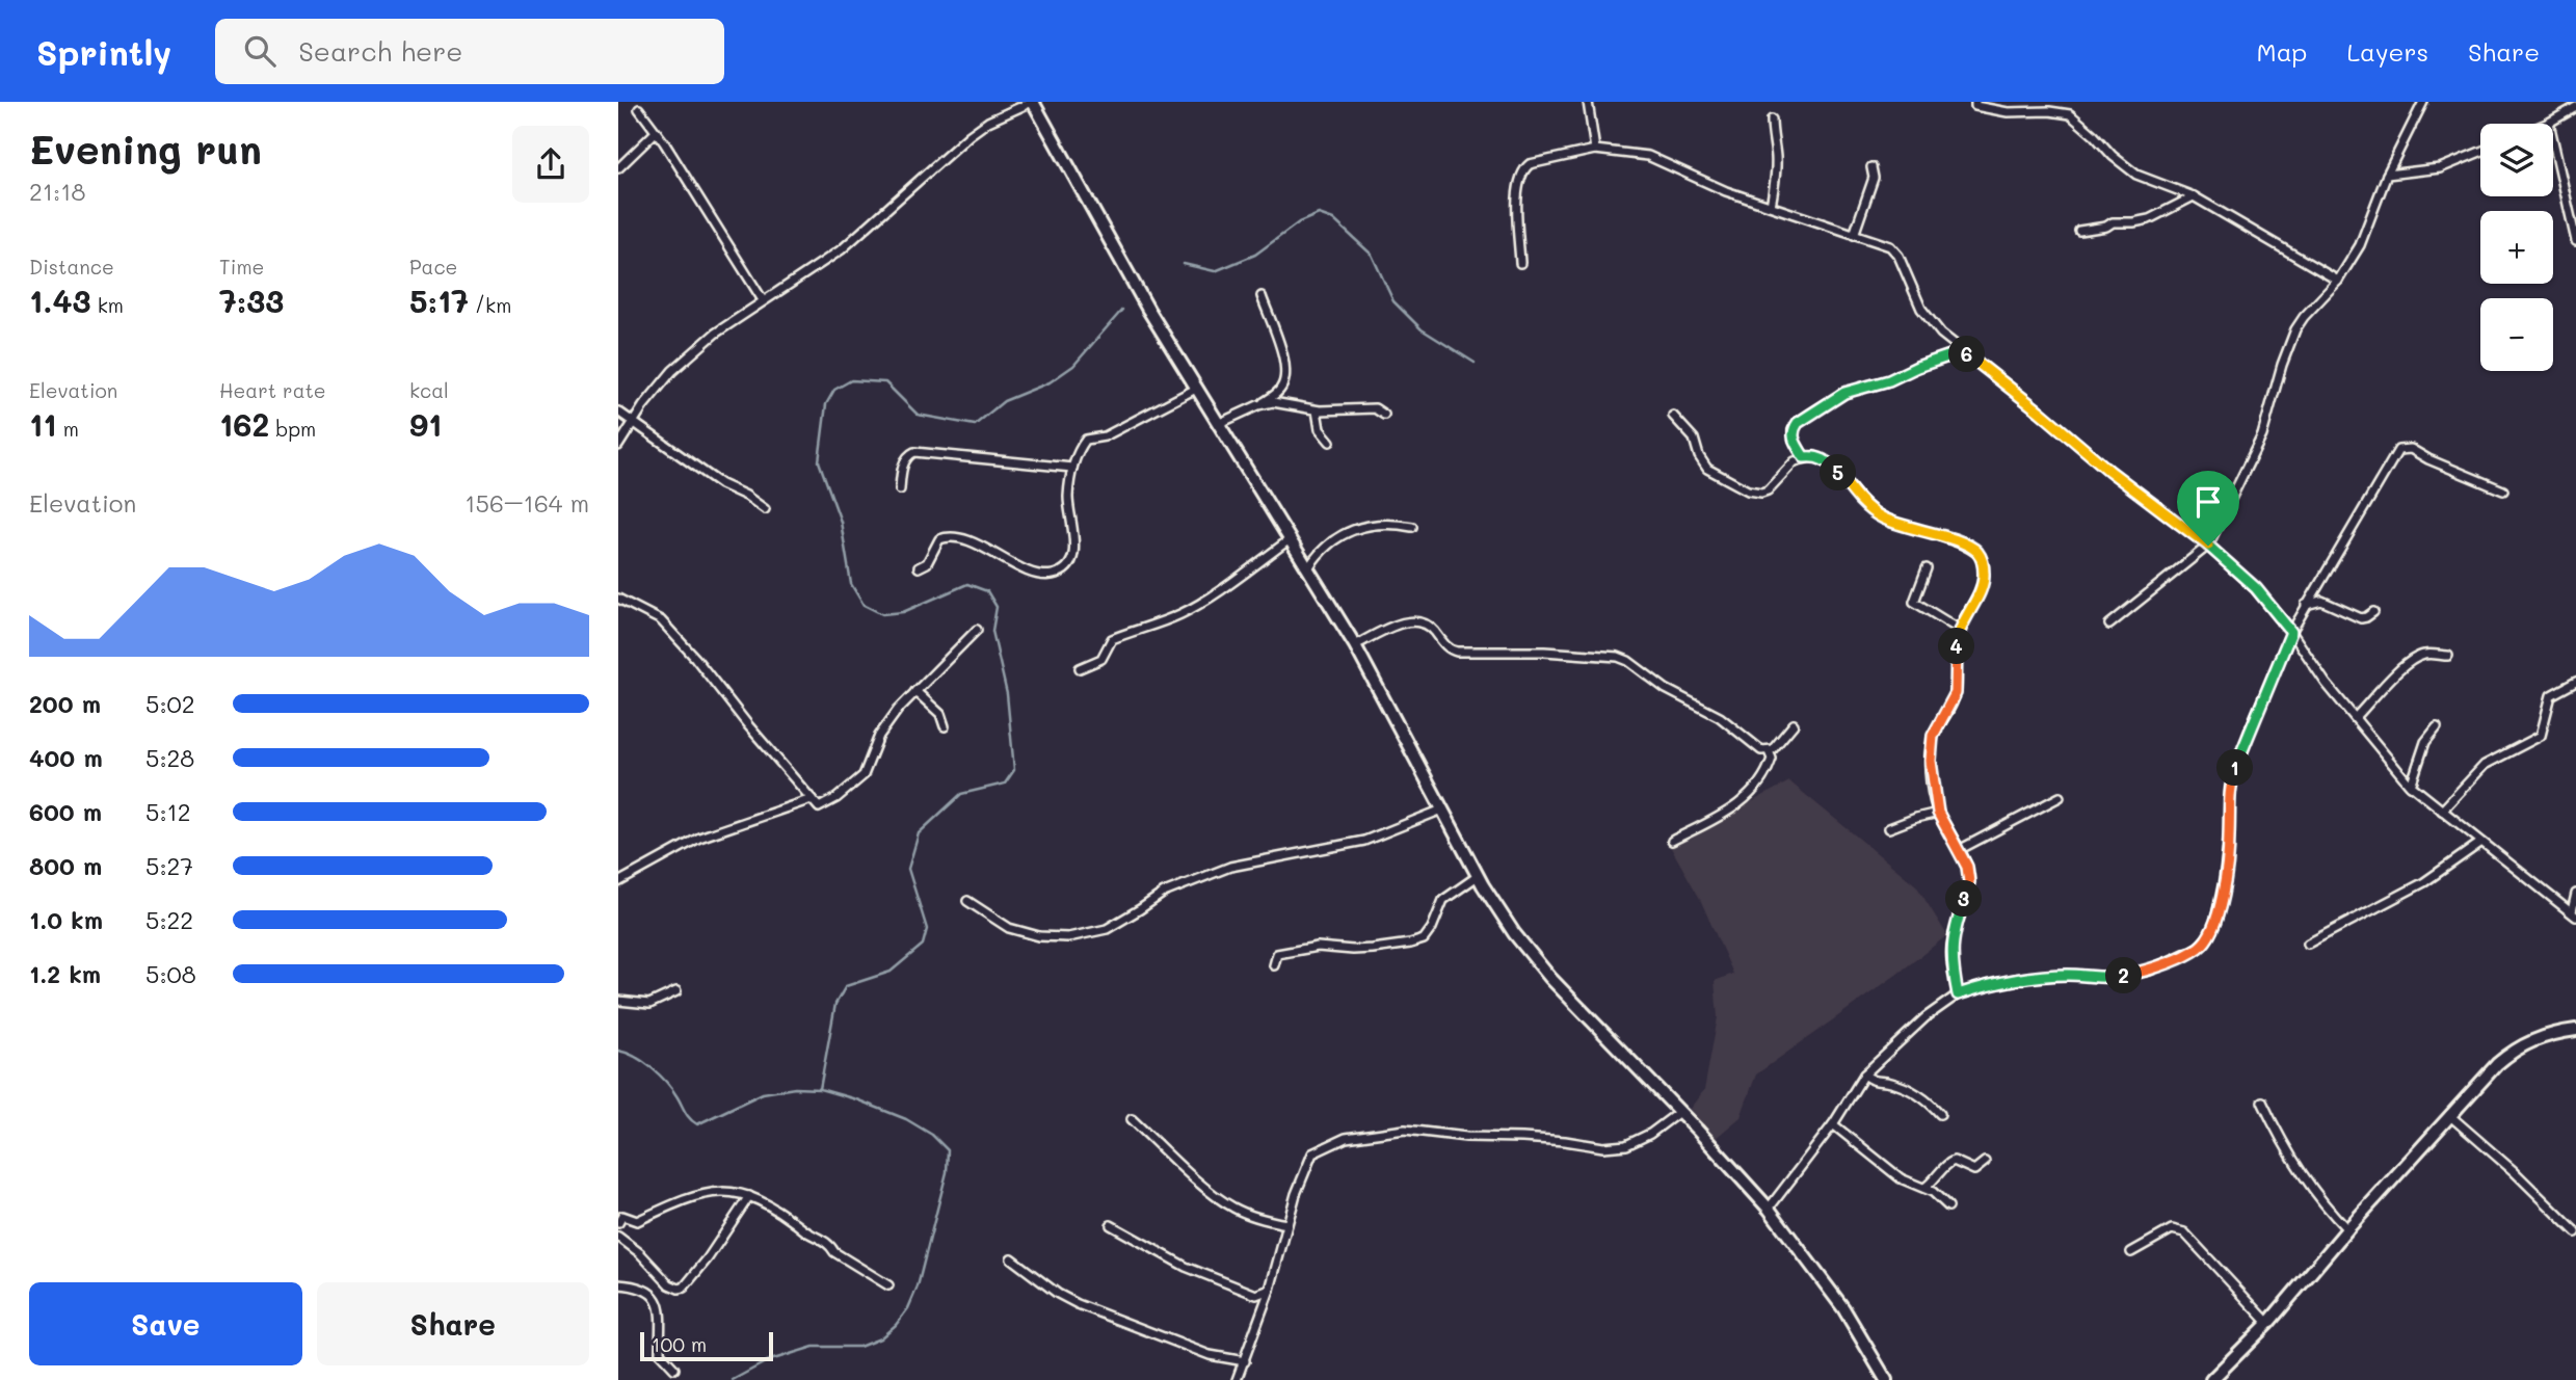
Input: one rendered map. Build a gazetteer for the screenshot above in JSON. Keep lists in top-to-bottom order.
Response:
{
  "scale_bar": "100 m",
  "page": {
    "header": "Sprintly",
    "search": "Search here",
    "nav": ["Map", "Layers", "Share"],
    "heading": ["Evening run", "21:18"],
    "map_buttons": ["+", "−"],
    "stats": [
      ["Distance", "1.43 km"],
      ["Time", "7:33"],
      ["Pace", "5:17 /km"],
      ["Elevation", "11 m"],
      ["Heart rate", "162 bpm"],
      ["kcal", "91"]
    ],
    "pins": [
      "6",
      "5",
      "4",
      "1",
      "3",
      "2"
    ],
    "chart": ["Elevation", "156–164 m"],
    "list": [
      {
        "name": "200 m",
        "note": "5:02"
      },
      {
        "name": "400 m",
        "note": "5:28"
      },
      {
        "name": "600 m",
        "note": "5:12"
      },
      {
        "name": "800 m",
        "note": "5:27"
      },
      {
        "name": "1.0 km",
        "note": "5:22"
      },
      {
        "name": "1.2 km",
        "note": "5:08"
      }
    ],
    "buttons": ["Save", "Share"],
    "scale": "100 m"
  }
}
